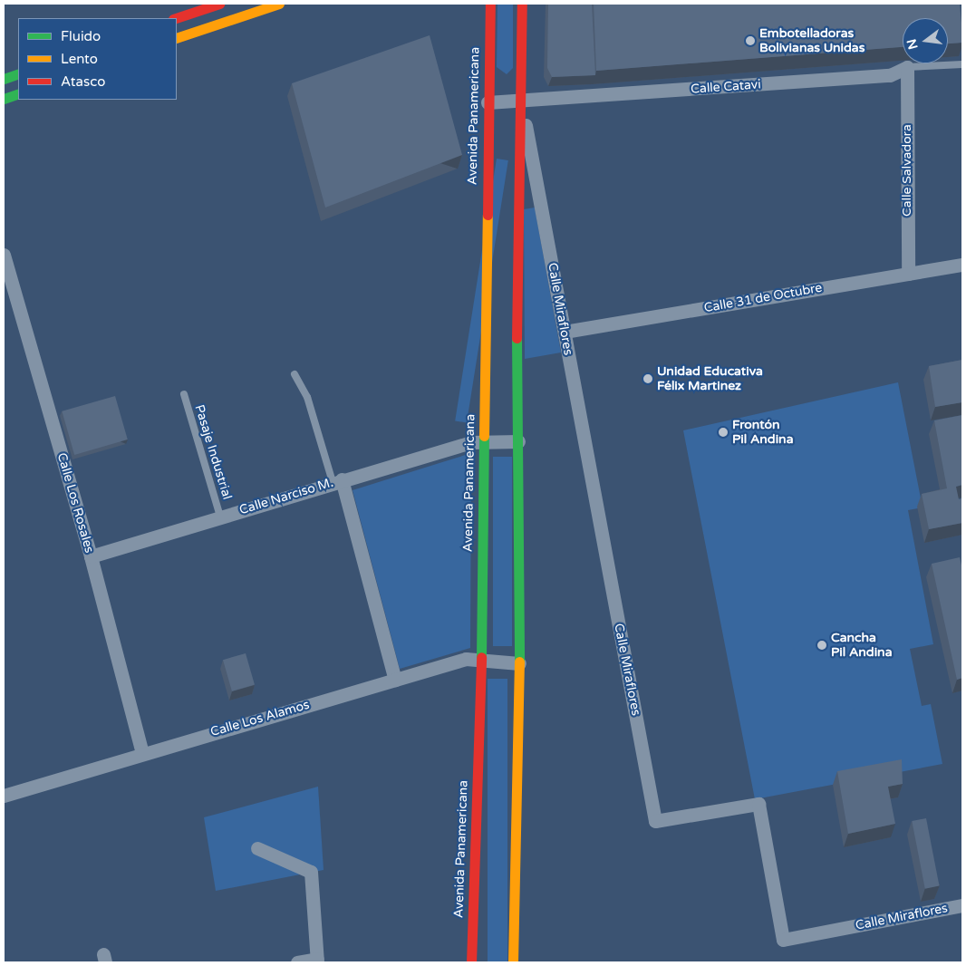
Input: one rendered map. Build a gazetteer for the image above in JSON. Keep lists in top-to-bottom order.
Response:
{
  "streets": {
    "main road": ["Avenida Panamericana"],
    "street": [
      "Calle Catavi",
      "Calle Salvadora",
      "Calle 31 de Octubre",
      "Calle Miraflores",
      "Calle Narciso M.",
      "Calle Los Rosales",
      "Calle Los Alamos"
    ],
    "lane": ["Pasaje Industrial"]
  },
  "crossings": [
    ["Calle Catavi", "Avenida Panamericana"],
    ["Calle Catavi", "Calle Salvadora"],
    ["Calle Catavi", "Calle Miraflores"],
    ["Avenida Panamericana", "Calle Narciso M."],
    ["Avenida Panamericana", "Calle Los Alamos"],
    ["Calle Salvadora", "Calle 31 de Octubre"],
    ["Calle 31 de Octubre", "Calle Miraflores"],
    ["Pasaje Industrial", "Calle Narciso M."],
    ["Calle Narciso M.", "Calle Los Rosales"],
    ["Calle Los Rosales", "Calle Los Alamos"]
  ],
  "places": [
    "Embotelladoras Bolivianas Unidas",
    "Unidad Educativa Félix Martinez",
    "Frontón Pil Andina",
    "Cancha Pil Andina"
  ],
  "legend": ["Fluido", "Lento", "Atasco"],
  "north": "left"
}
